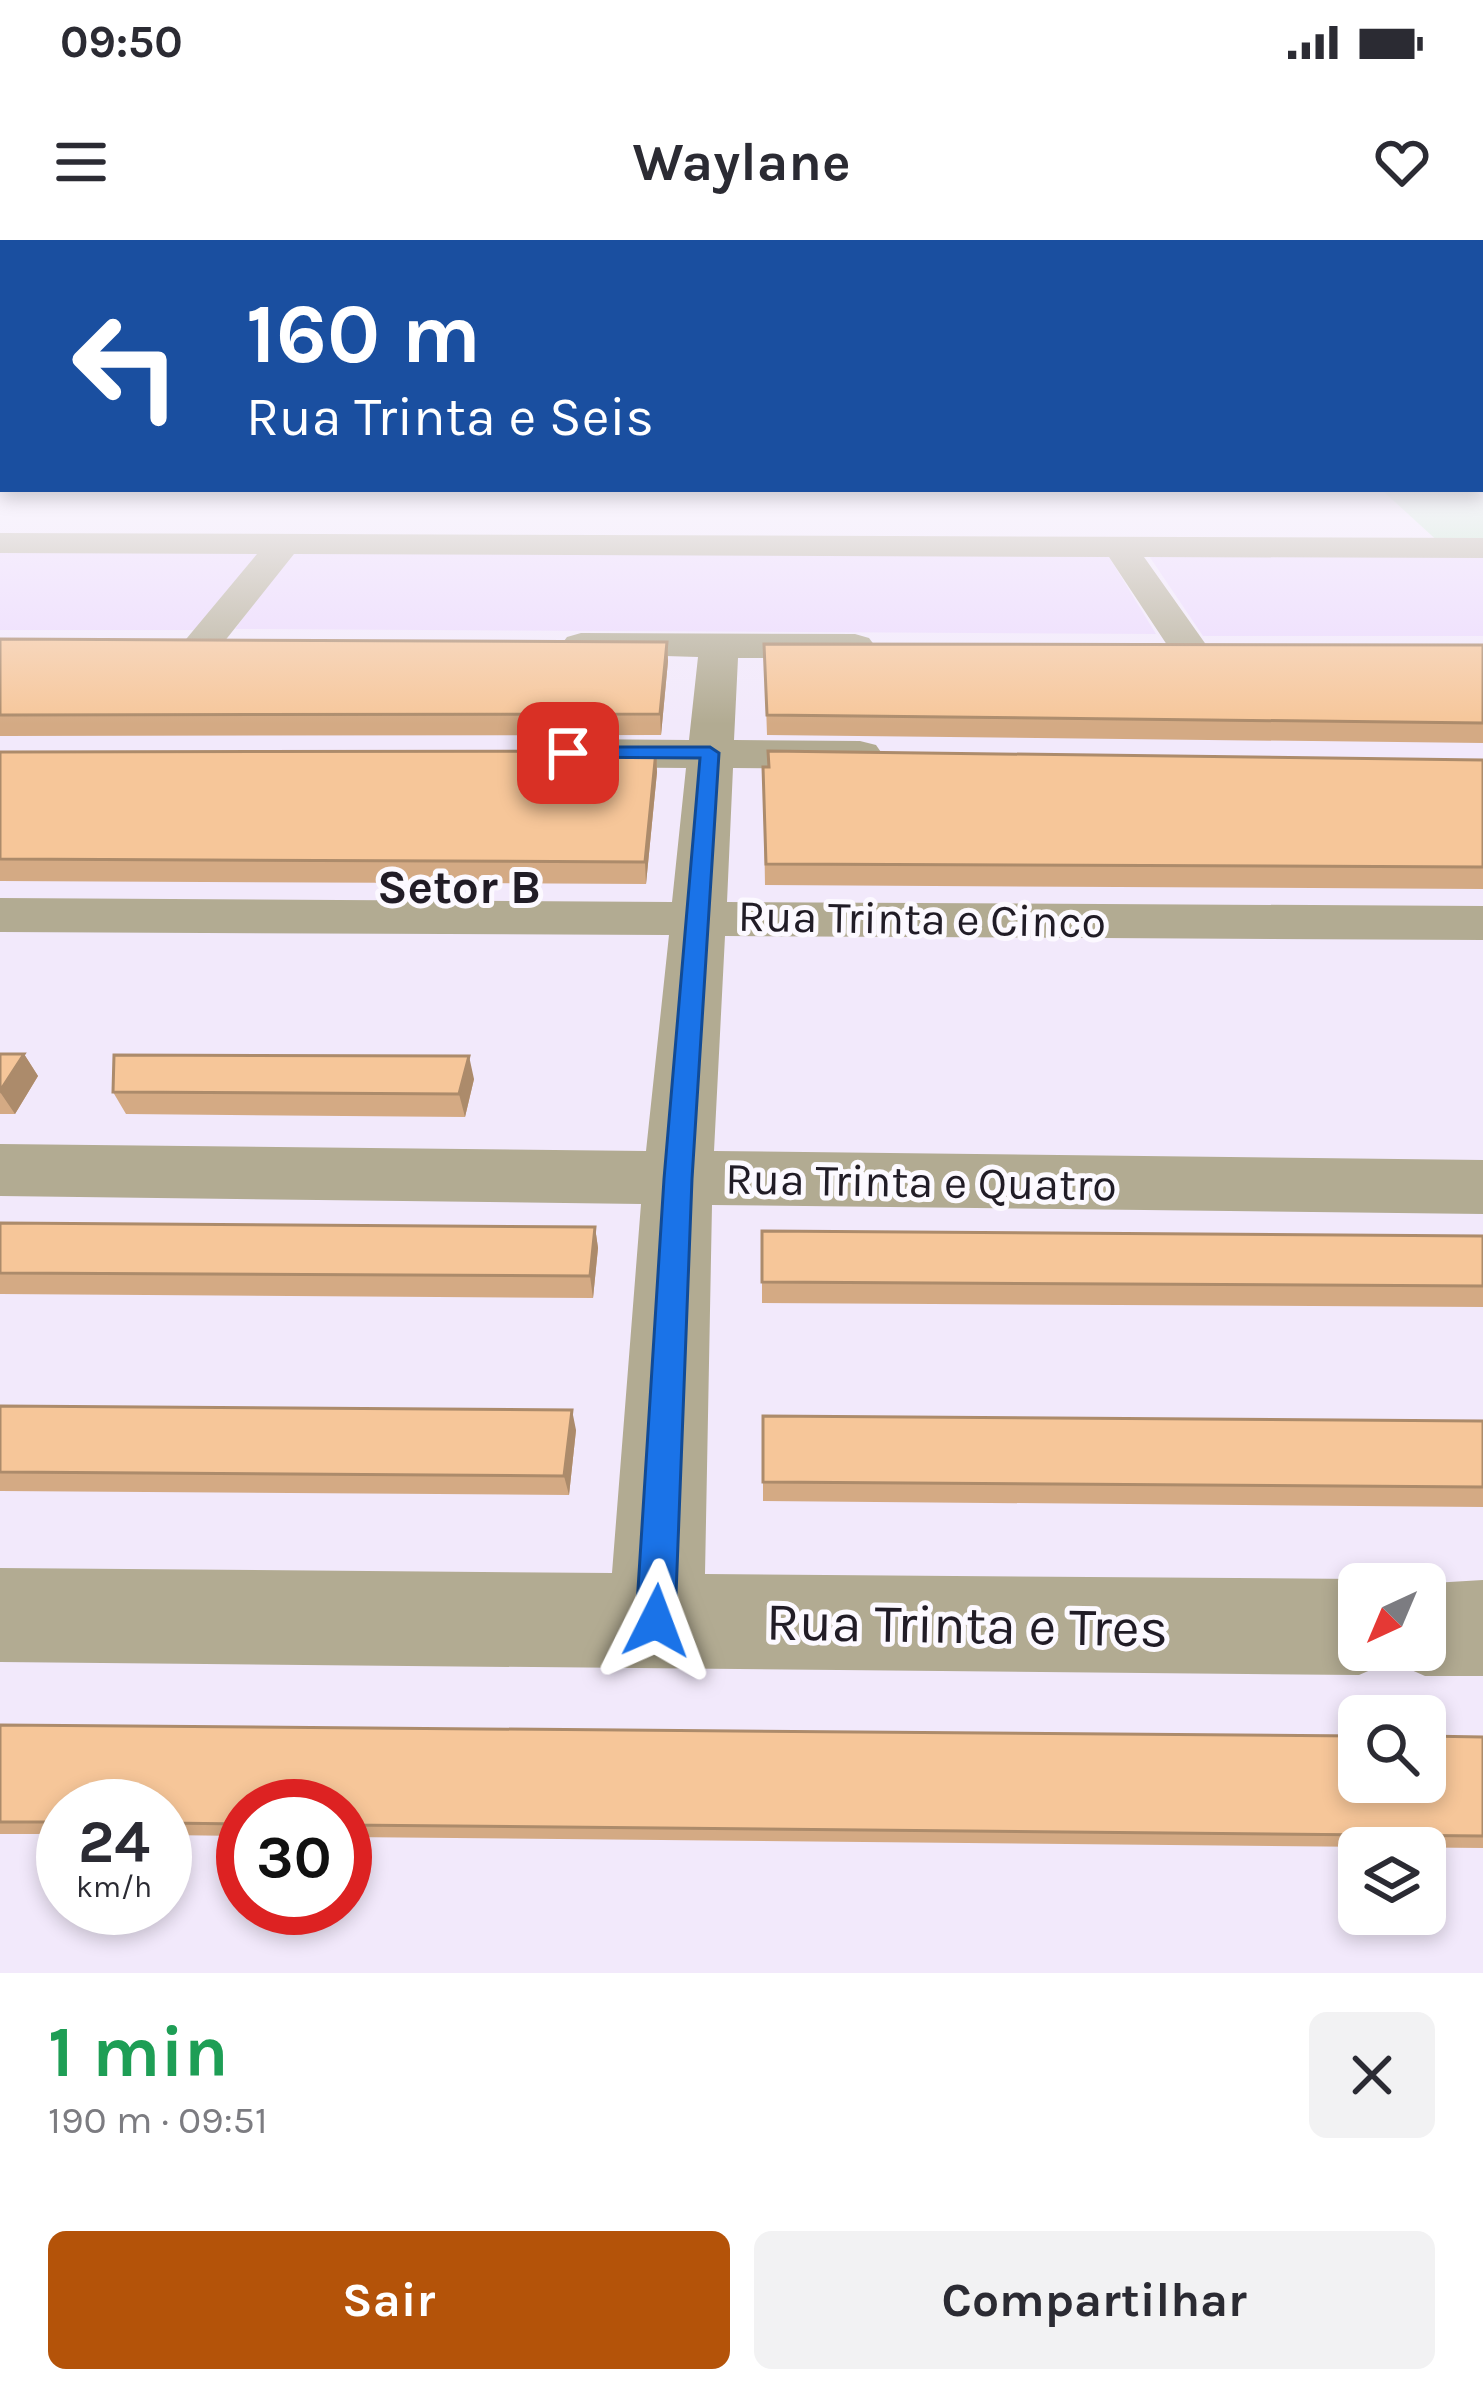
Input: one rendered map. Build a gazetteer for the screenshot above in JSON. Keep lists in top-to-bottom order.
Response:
{
  "streets": {
    "street": ["Rua Trinta e Cinco", "Rua Trinta e Quatro", "Rua Trinta e Tres"]
  },
  "districts": ["Setor B"],
  "north": "bottom left",
  "page": {
    "status": "09:50",
    "header": "Waylane",
    "turn": ["160 m", "Rua Trinta e Seis"],
    "speed": "24 km/h",
    "limit": "30",
    "heading": ["1 min", "190 m · 09:51"],
    "buttons": ["Sair", "Compartilhar"]
  }
}
